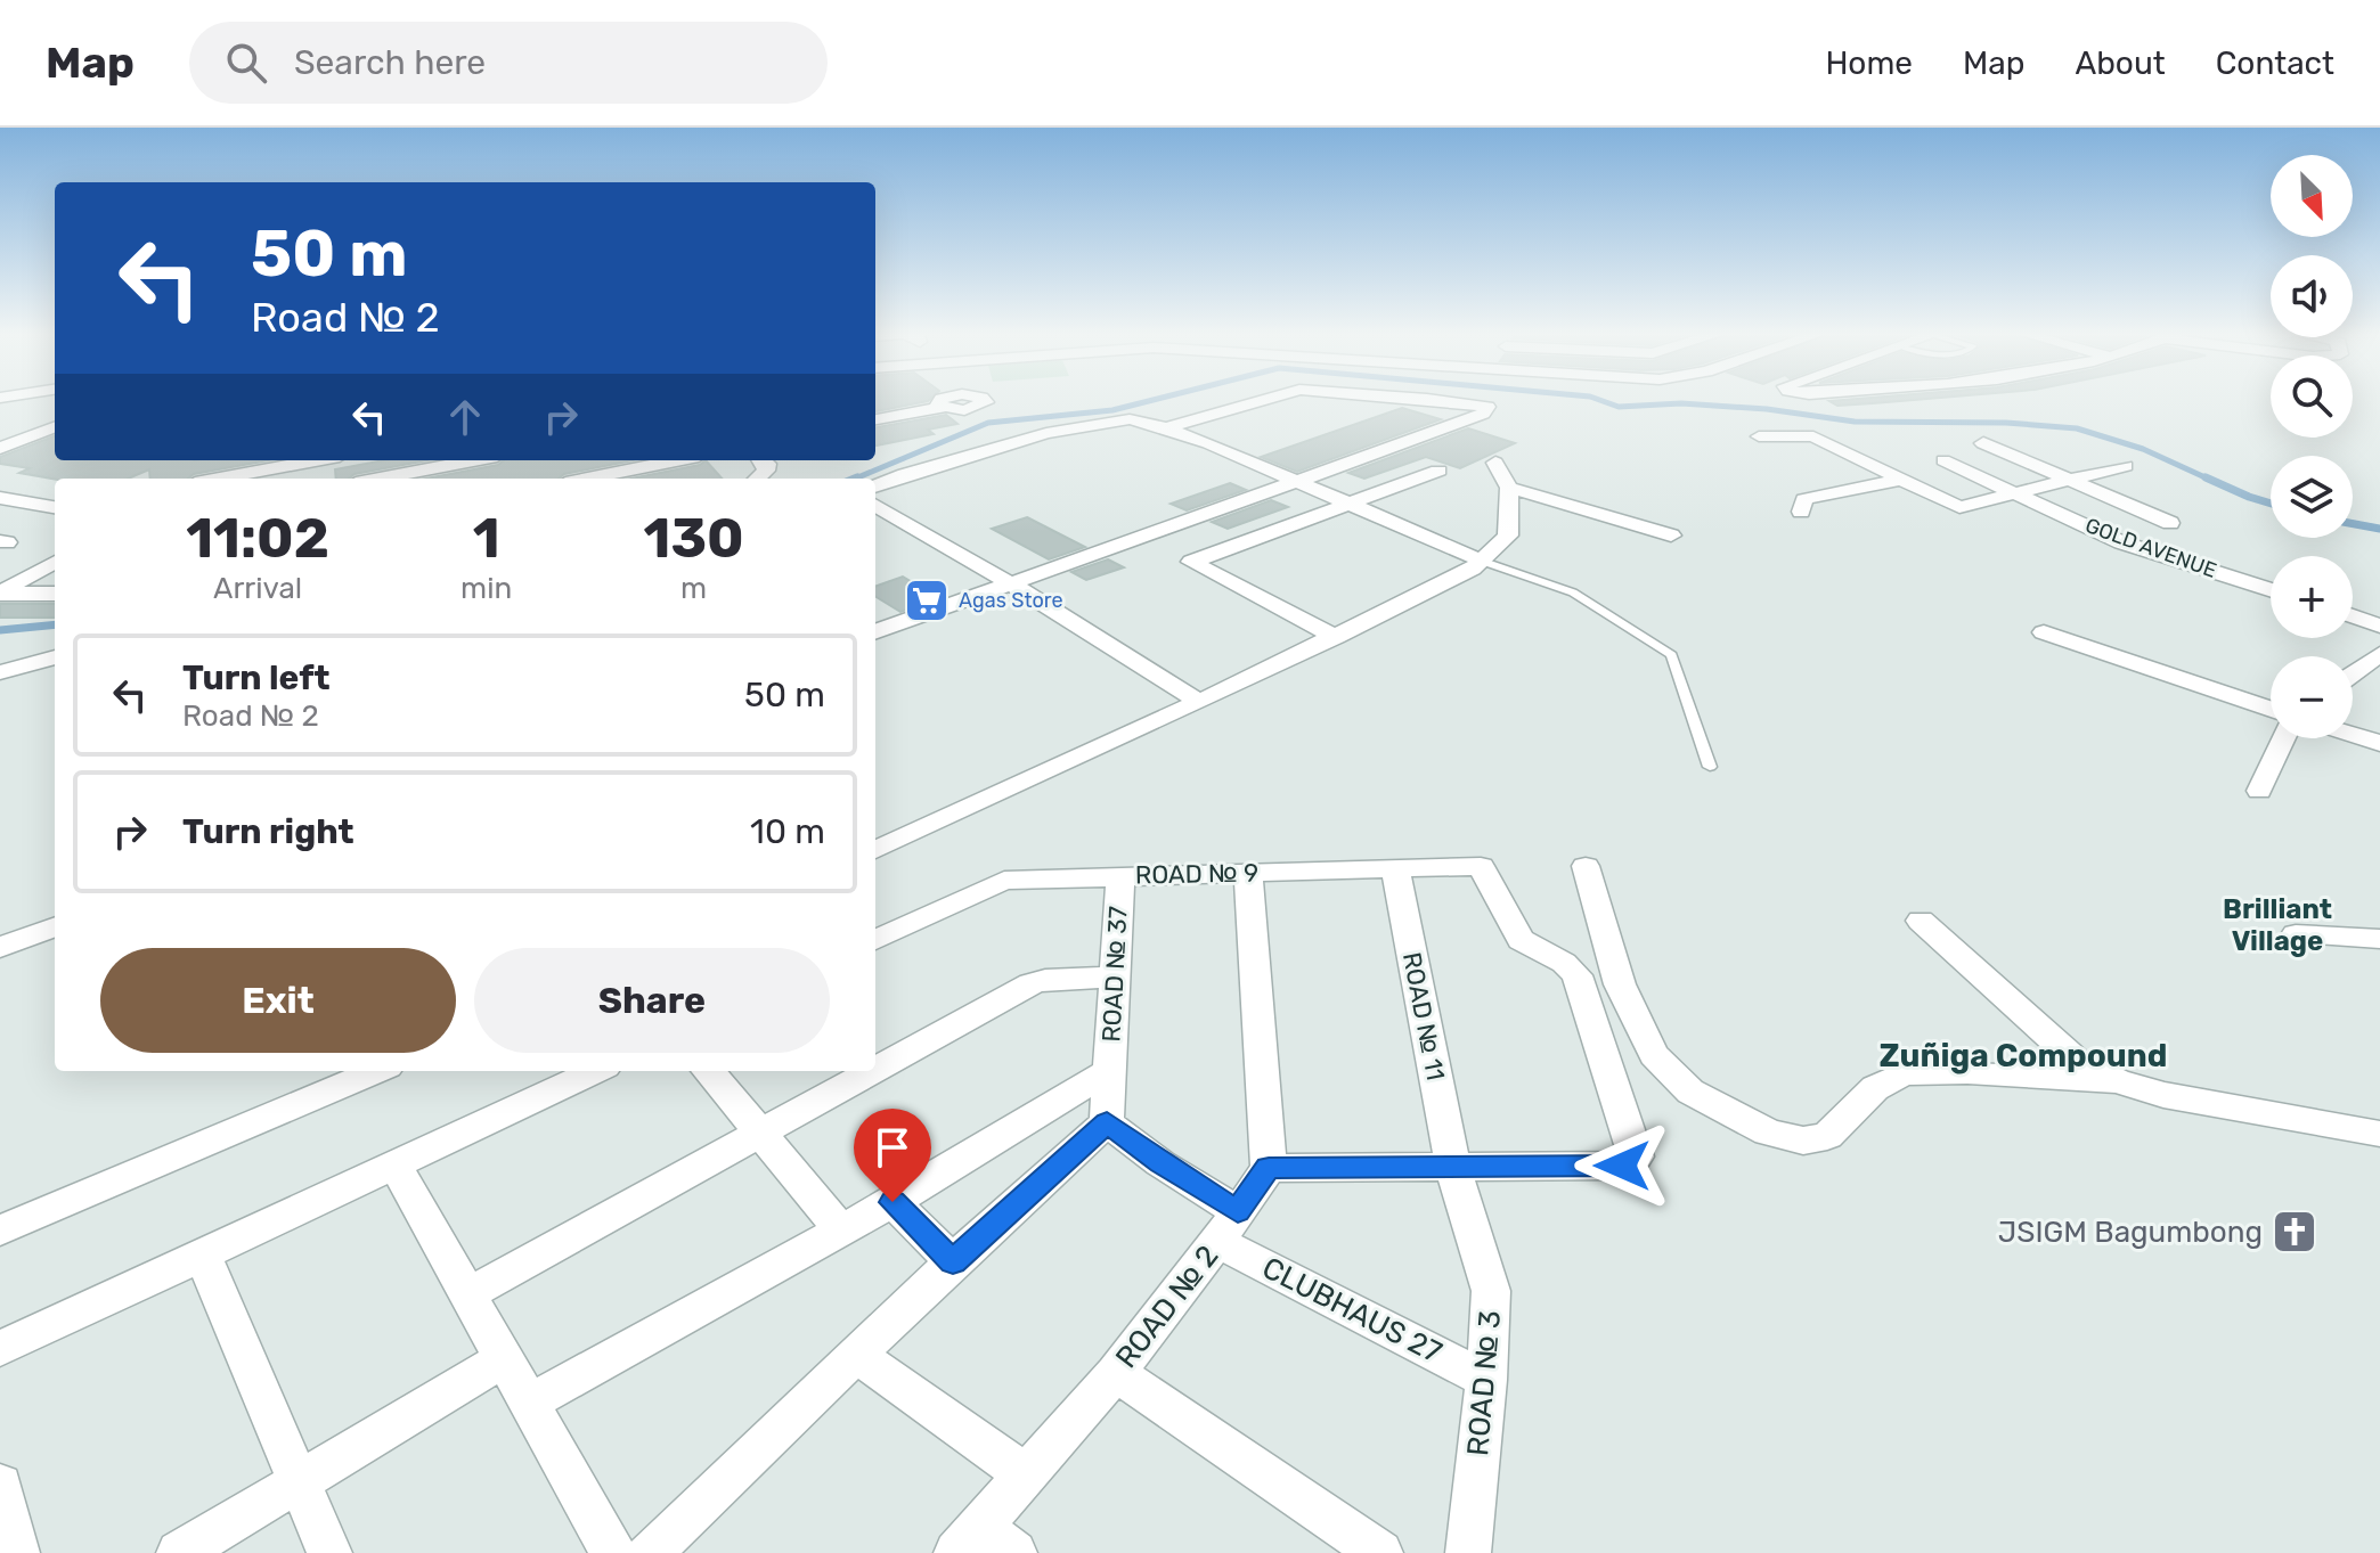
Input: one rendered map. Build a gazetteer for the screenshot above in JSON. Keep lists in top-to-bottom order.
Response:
{
  "streets": {
    "street": [
      "GOLD AVENUE",
      "ROAD № 9",
      "ROAD № 37",
      "ROAD № 11",
      "ROAD № 2",
      "CLUBHAUS 27",
      "ROAD № 3"
    ]
  },
  "crossings": [
    ["ROAD № 9", "ROAD № 37"],
    ["ROAD № 9", "ROAD № 11"],
    ["ROAD № 9", "ROAD № 3"],
    ["ROAD № 37", "CLUBHAUS 27"],
    ["ROAD № 11", "ROAD № 3"],
    ["ROAD № 2", "CLUBHAUS 27"],
    ["CLUBHAUS 27", "ROAD № 3"]
  ],
  "districts": ["Brilliant Village", "Zuñiga Compound"],
  "places": {
    "supermarket": ["Agas Store"],
    "church": ["JSIGM Bagumbong"]
  },
  "north": "bottom right",
  "page": {
    "header": "Map",
    "search": "Search here",
    "nav": [
      "Home",
      "Map",
      "About",
      "Contact"
    ],
    "map_buttons": ["+", "−"],
    "turn": ["50 m", "Road № 2"],
    "eta": [
      "11:02",
      "Arrival",
      "1",
      "min",
      "130",
      "m"
    ],
    "list": [
      {
        "name": "Turn left",
        "note": "Road № 2",
        "value": "50 m"
      },
      {
        "name": "Turn right",
        "value": "10 m"
      }
    ],
    "buttons": ["Exit", "Share"]
  }
}
